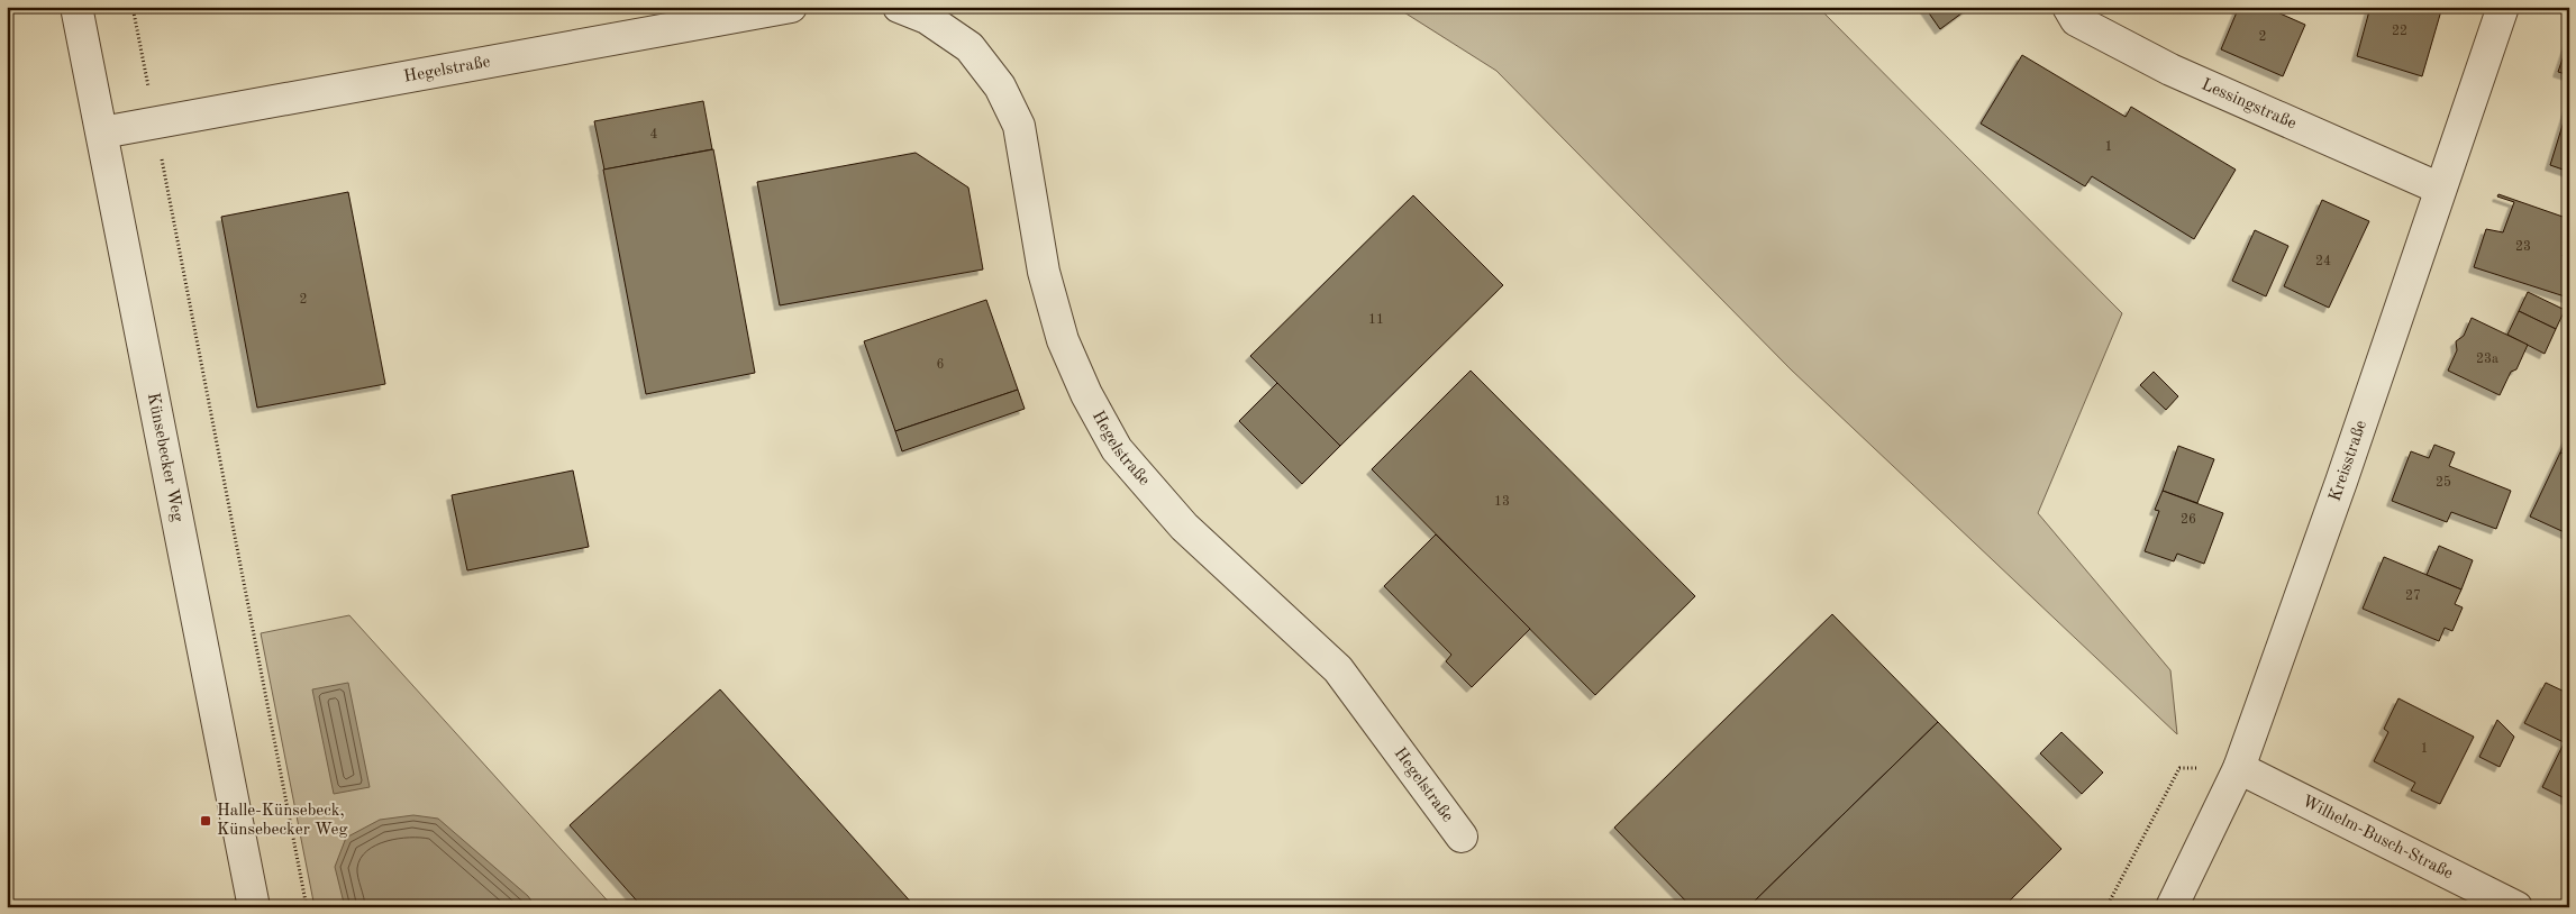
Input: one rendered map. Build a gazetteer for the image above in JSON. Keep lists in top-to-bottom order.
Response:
{
  "streets": {
    "street": [
      "Hegelstraße",
      "Lessingstraße",
      "Künsebecker Weg",
      "Kreisstraße",
      "Wilhelm-Busch-Straße"
    ]
  },
  "crossings": [
    ["Hegelstraße", "Künsebecker Weg"],
    ["Lessingstraße", "Kreisstraße"],
    ["Kreisstraße", "Wilhelm-Busch-Straße"]
  ],
  "places": {
    "transit": ["Halle-Künsebeck, Künsebecker Weg"]
  },
  "house_numbers": [
    "22",
    "2",
    "4",
    "1",
    "23",
    "24",
    "2",
    "11",
    "23a",
    "6",
    "25",
    "13",
    "26",
    "27",
    "1"
  ]
}
